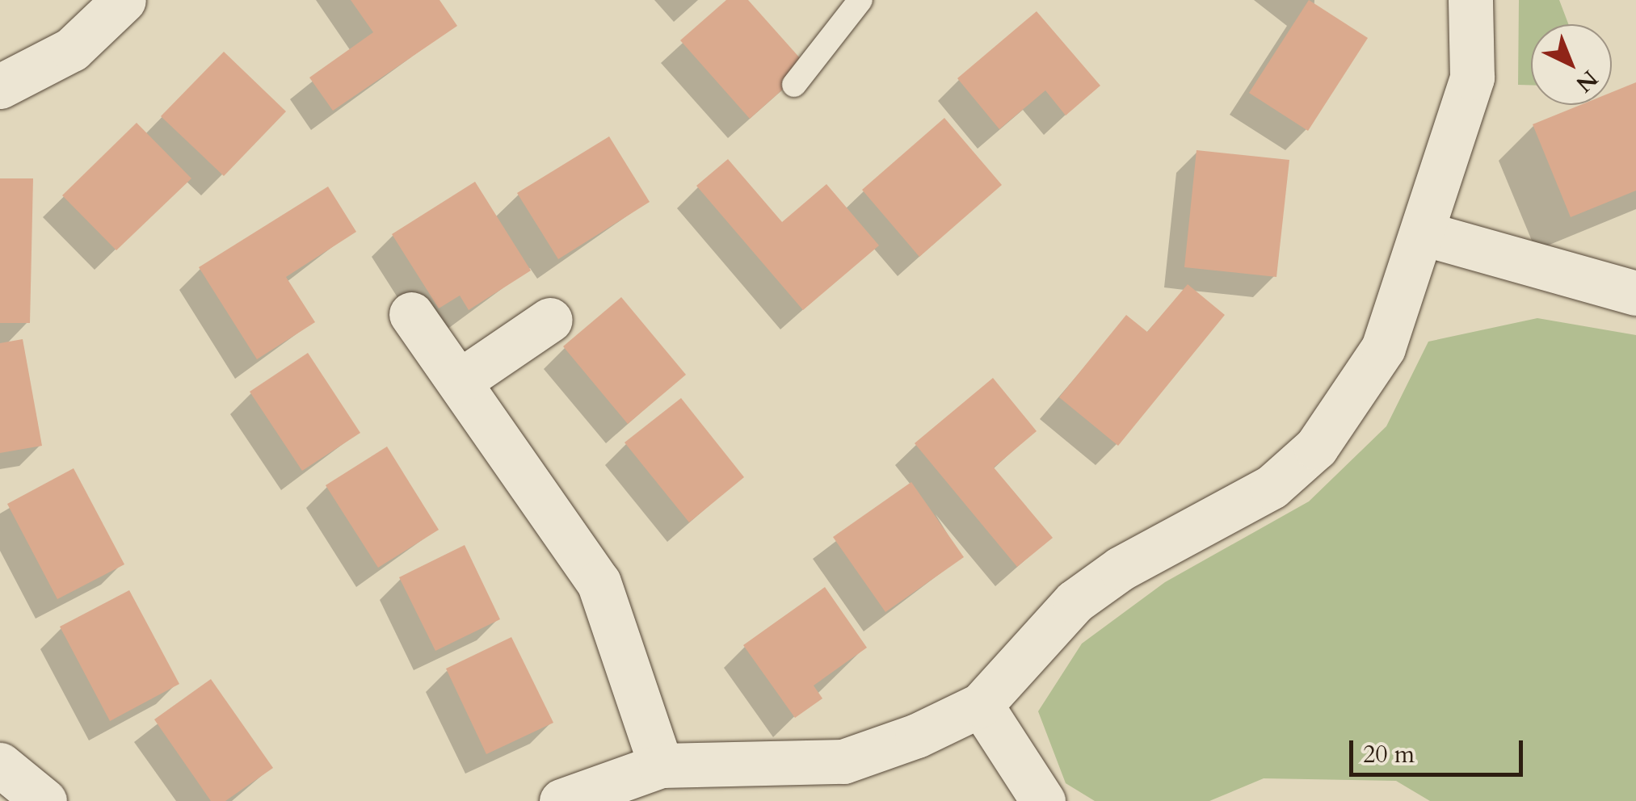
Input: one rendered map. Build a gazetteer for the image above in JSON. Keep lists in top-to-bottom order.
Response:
{
  "scale_bar": "20 m",
  "north": "bottom right"
}
